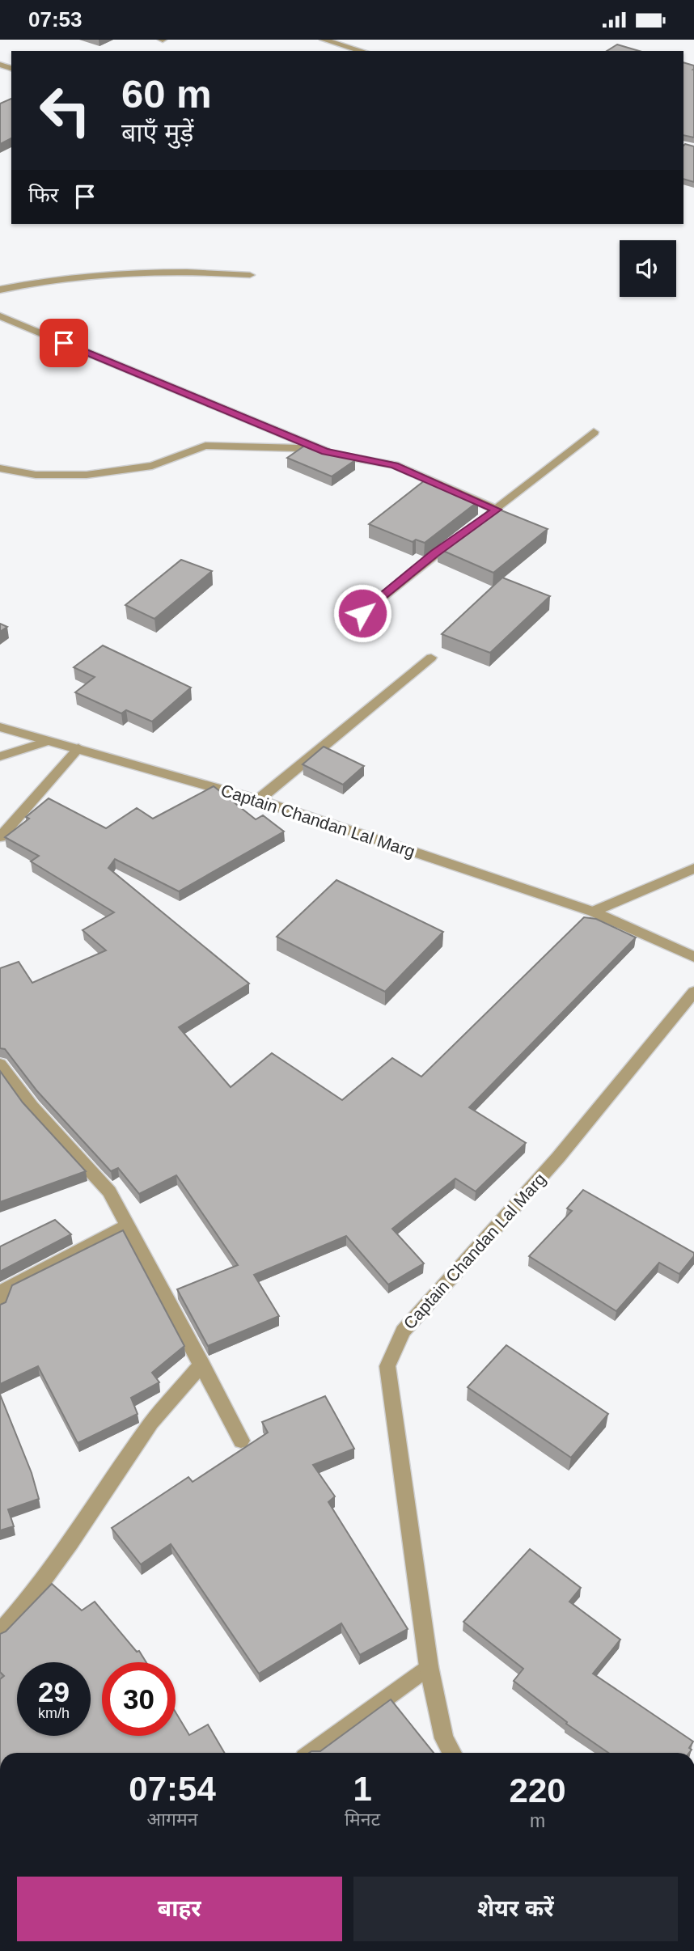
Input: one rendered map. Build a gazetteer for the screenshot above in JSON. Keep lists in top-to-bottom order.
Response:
{
  "streets": {
    "street": ["Captain Chandan Lal Marg"]
  },
  "page": {
    "status": "07:53",
    "turn": ["60 m", "बाएँ मुड़ें"],
    "then": "फिर",
    "speed": "29 km/h",
    "limit": "30",
    "eta": [
      "07:54",
      "आगमन",
      "1",
      "मिनट",
      "220",
      "m"
    ],
    "buttons": ["बाहर", "शेयर करें"]
  }
}
